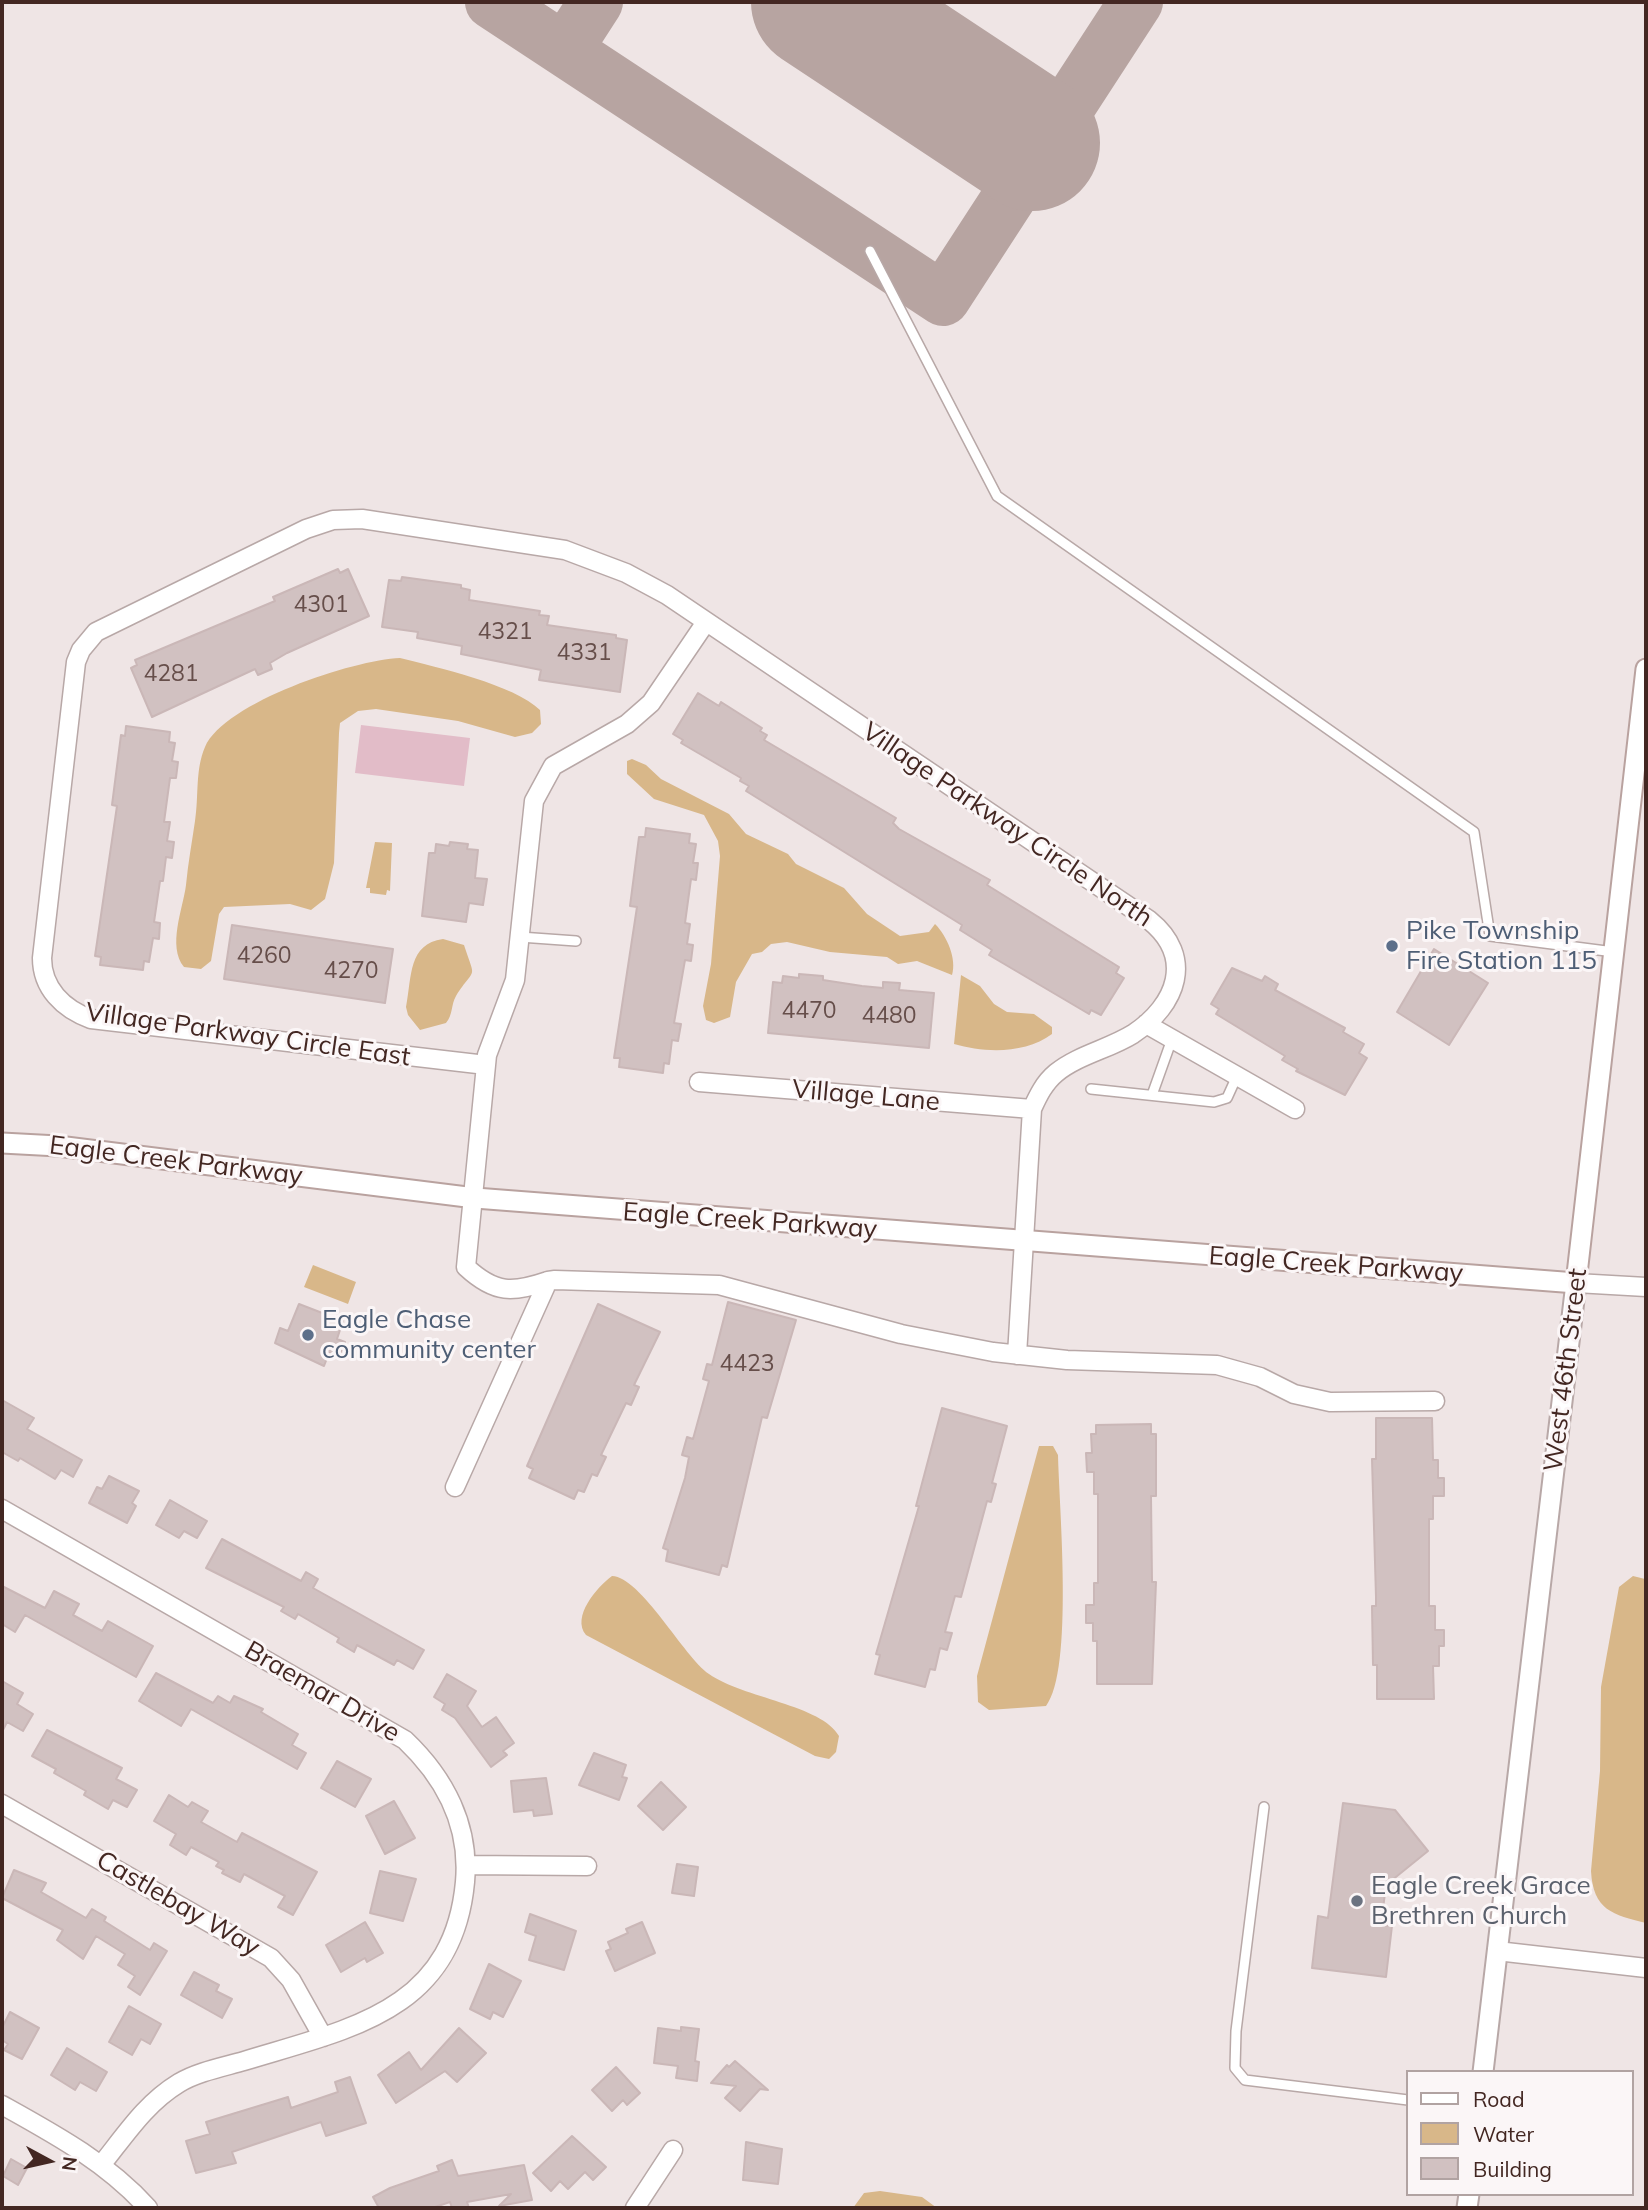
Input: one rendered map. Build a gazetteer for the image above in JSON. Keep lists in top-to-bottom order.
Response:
{
  "streets": {
    "main road": ["Eagle Creek Parkway", "West 46th Street"],
    "street": [
      "Village Parkway Circle North",
      "Village Parkway Circle East",
      "Village Lane",
      "Braemar Drive",
      "Castlebay Way"
    ]
  },
  "crossings": [
    ["Village Parkway Circle North", "Village Parkway Circle East"],
    ["Village Parkway Circle North", "Village Lane"],
    ["Village Parkway Circle North", "Eagle Creek Parkway"],
    ["Eagle Creek Parkway", "West 46th Street"],
    ["Braemar Drive", "Castlebay Way"]
  ],
  "places": ["Pike Township Fire Station 115", "Eagle Chase community center", "Eagle Creek Grace Brethren Church"],
  "house_numbers": [
    "4301",
    "4321",
    "4331",
    "4281",
    "4260",
    "4270",
    "4470",
    "4480",
    "4423"
  ],
  "legend": ["Road", "Water", "Building"],
  "north": "right"
}
